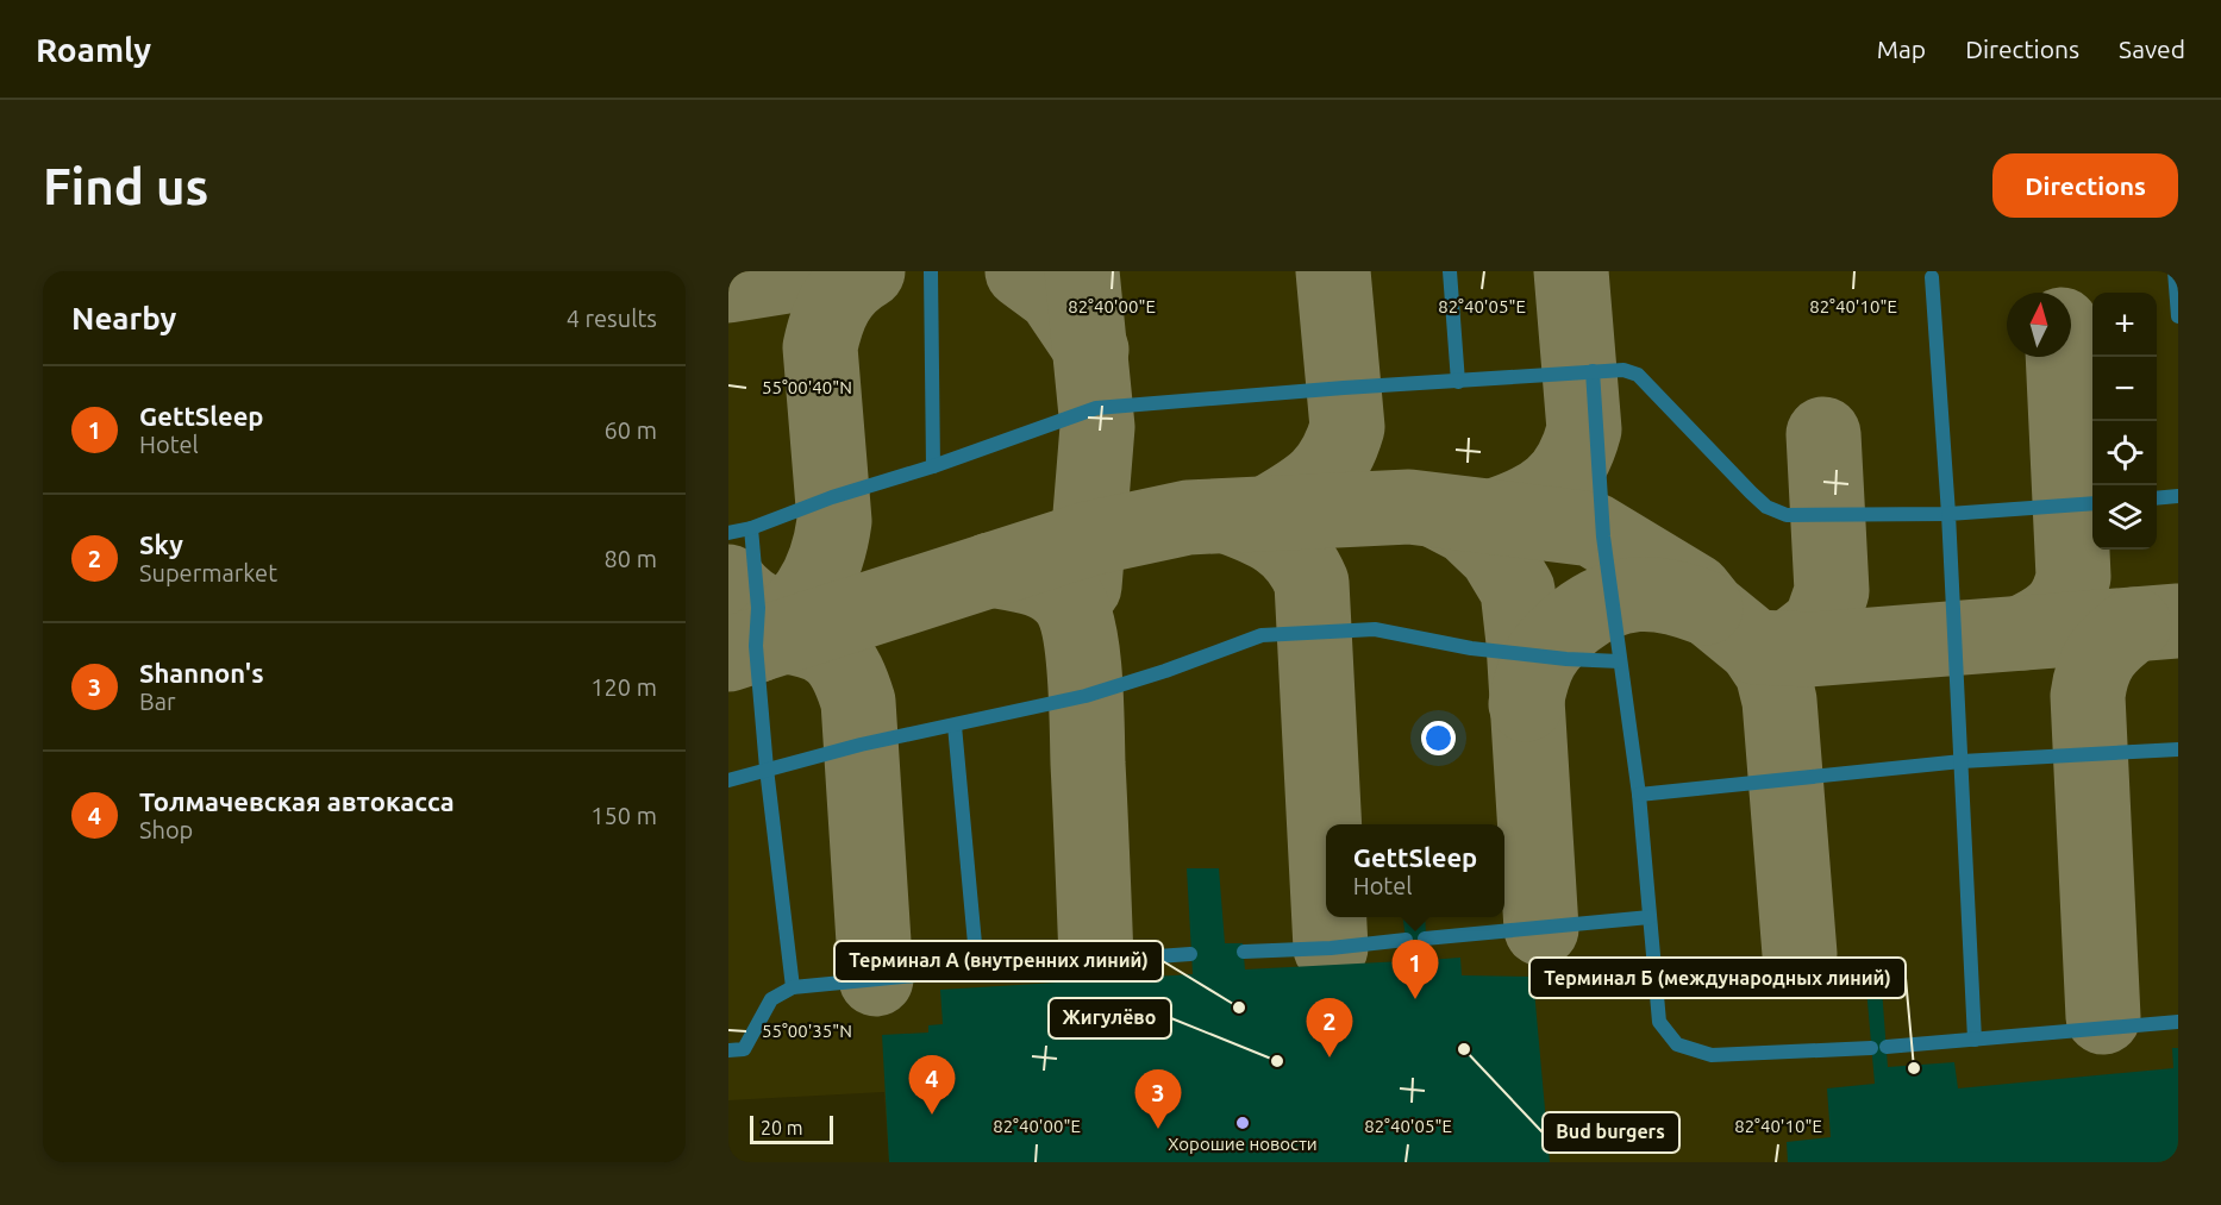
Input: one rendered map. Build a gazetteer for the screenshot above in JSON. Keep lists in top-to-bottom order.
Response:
{
  "places": [
    "Терминал А (внутренних линий)",
    "Bud burgers",
    "Жигулёво",
    "Терминал Б (международных линий)",
    "Хорошие новости"
  ],
  "scale_bar": "20 m",
  "north": "top",
  "page": {
    "header": "Roamly",
    "nav": ["Map", "Directions", "Saved"],
    "buttons": "Directions",
    "title": "Find us",
    "heading": ["Nearby", "4 results"],
    "map_buttons": ["+", "−"],
    "list": [
      {
        "mark": "1",
        "name": "GettSleep",
        "note": "Hotel",
        "value": "60 m"
      },
      {
        "mark": "2",
        "name": "Sky",
        "note": "Supermarket",
        "value": "80 m"
      },
      {
        "mark": "3",
        "name": "Shannon's",
        "note": "Bar",
        "value": "120 m"
      },
      {
        "mark": "4",
        "name": "Толмачевская автокасса",
        "note": "Shop",
        "value": "150 m"
      }
    ],
    "popup": ["GettSleep", "Hotel"],
    "pins": [
      "1",
      "2",
      "4",
      "3"
    ],
    "scale": "20 m"
  },
  "coordinates": [
    "82°40'00\"E",
    "82°40'05\"E",
    "82°40'10\"E",
    "55°00'40\"N",
    "55°00'35\"N"
  ]
}
